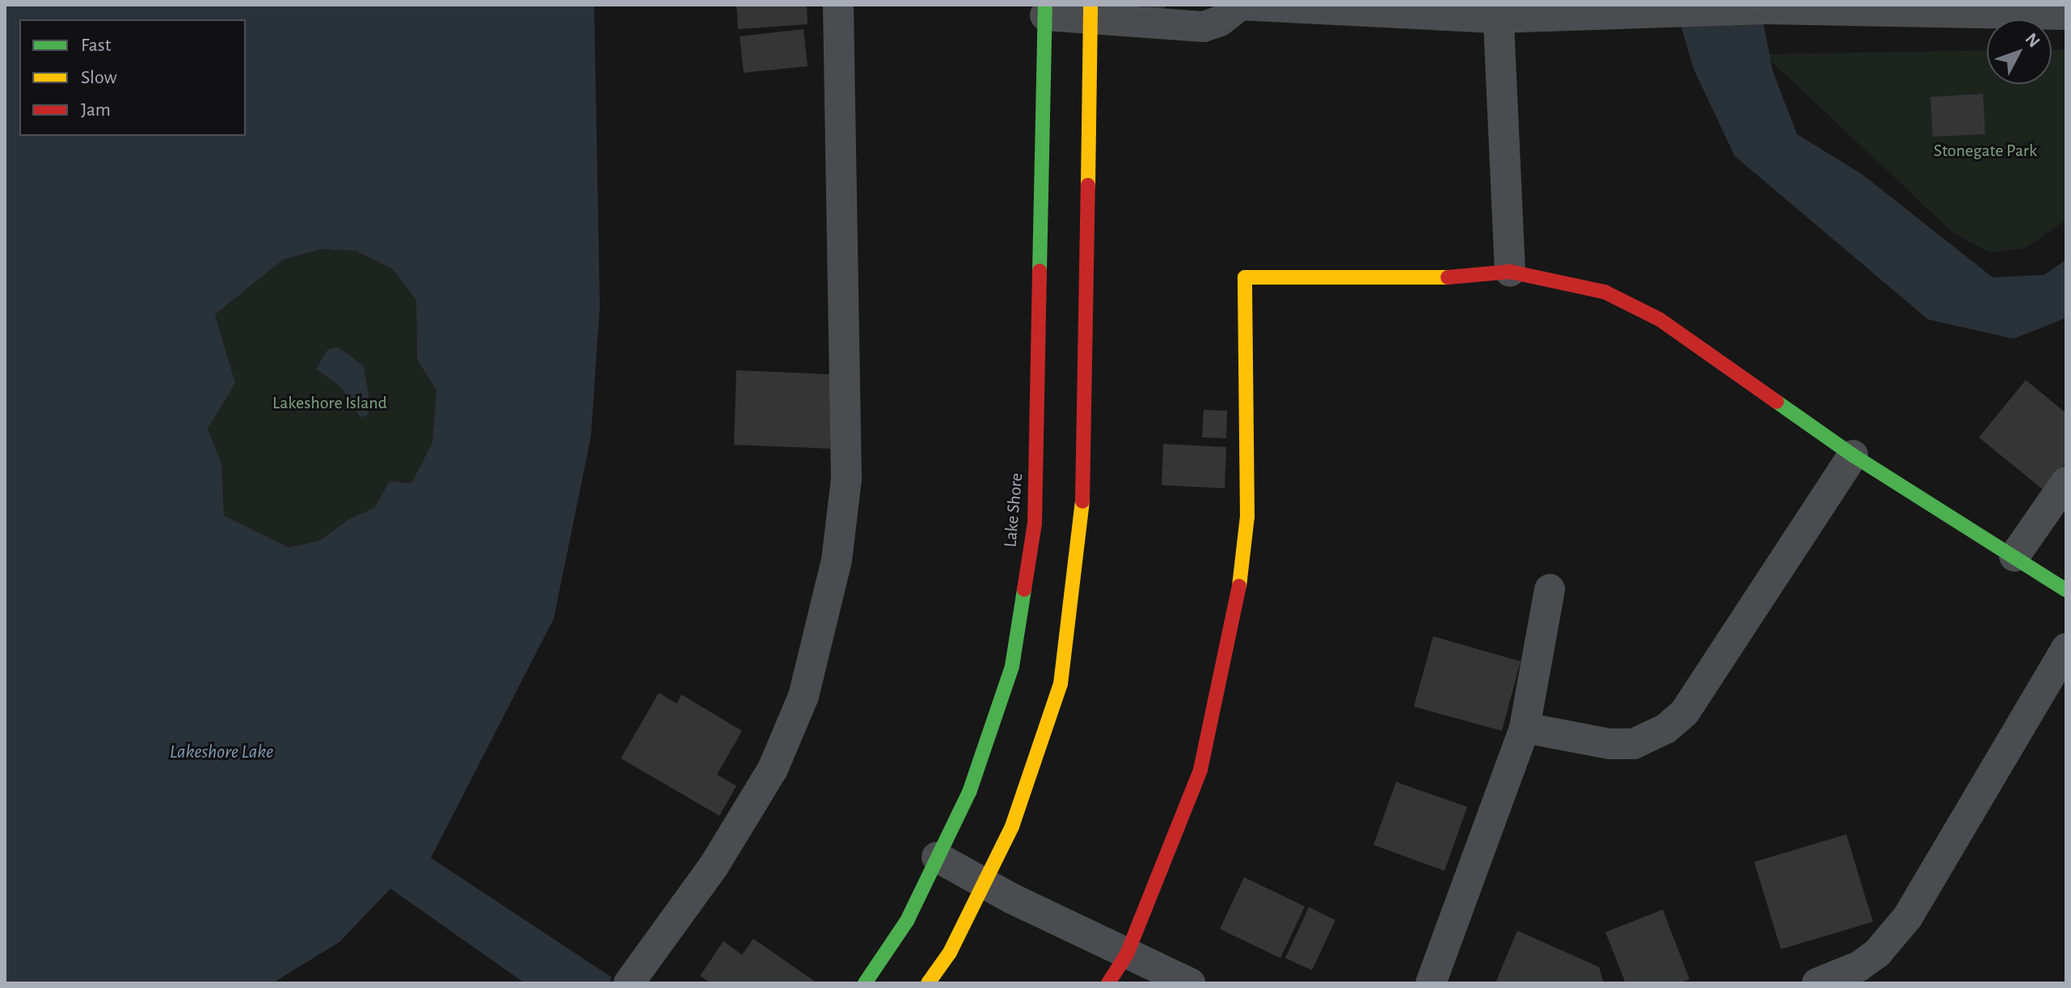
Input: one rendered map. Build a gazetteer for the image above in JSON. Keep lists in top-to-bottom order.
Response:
{
  "streets": {
    "street": ["Lake Shore"]
  },
  "water": ["Lakeshore Lake"],
  "parks": ["Stonegate Park", "Lakeshore Island"],
  "legend": ["Fast", "Slow", "Jam"],
  "north": "top right"
}
